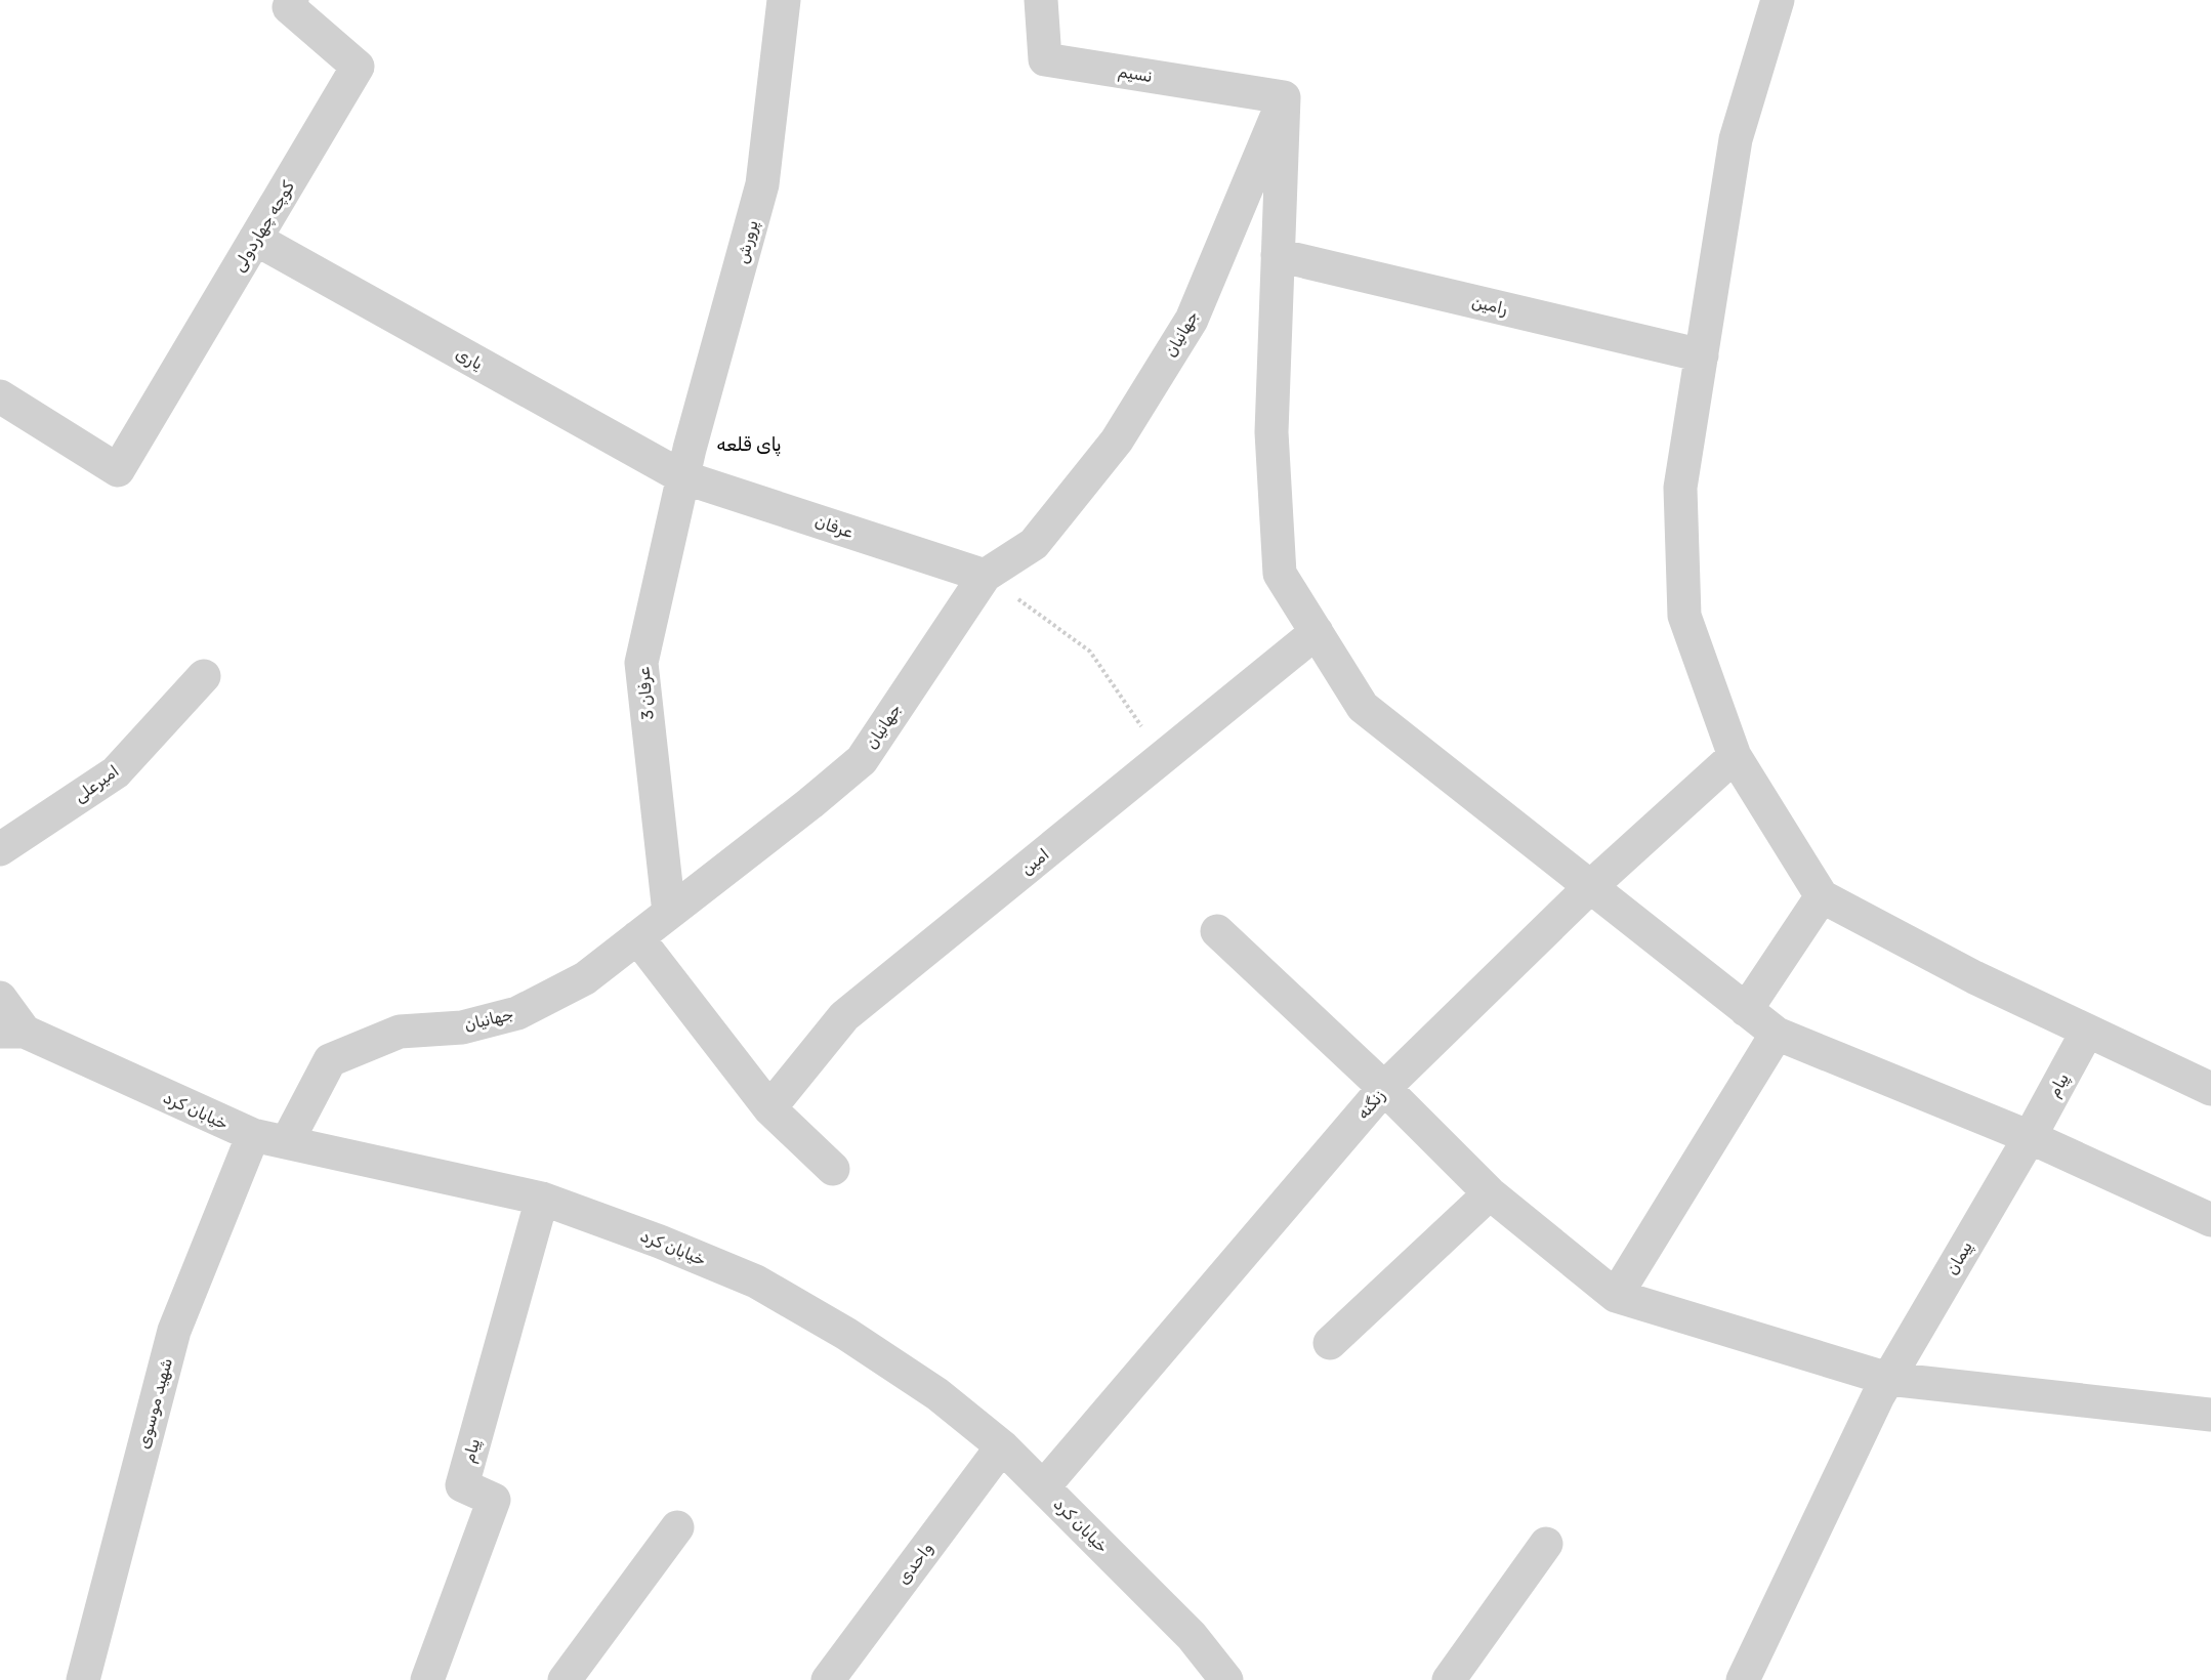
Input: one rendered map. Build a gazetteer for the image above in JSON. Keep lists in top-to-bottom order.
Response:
{
  "streets": {
    "street": [
      "نسیم",
      "کوچه چهاردولی",
      "پرورش",
      "رامین",
      "جهانیان",
      "یاری",
      "عرفان",
      "عرفان 3",
      "امیرعلی",
      "امین",
      "پیام",
      "زنگنه",
      "خیابان کرد",
      "پیمان",
      "شهید موسوی",
      "واحدی"
    ]
  },
  "crossings": [
    ["نسیم", "جهانیان"],
    ["کوچه چهاردولی", "یاری"],
    ["پرورش", "یاری"],
    ["پرورش", "عرفان"],
    ["پرورش", "عرفان 3"],
    ["جهانیان", "عرفان"],
    ["جهانیان", "عرفان 3"],
    ["جهانیان", "خیابان کرد"],
    ["یاری", "عرفان"],
    ["یاری", "عرفان 3"],
    ["عرفان", "عرفان 3"],
    ["پیام", "خیابان کرد"],
    ["پیام", "پیمان"],
    ["زنگنه", "خیابان کرد"],
    ["خیابان کرد", "شهید موسوی"],
    ["خیابان کرد", "واحدی"]
  ],
  "districts": ["پای قلعه"]
}
